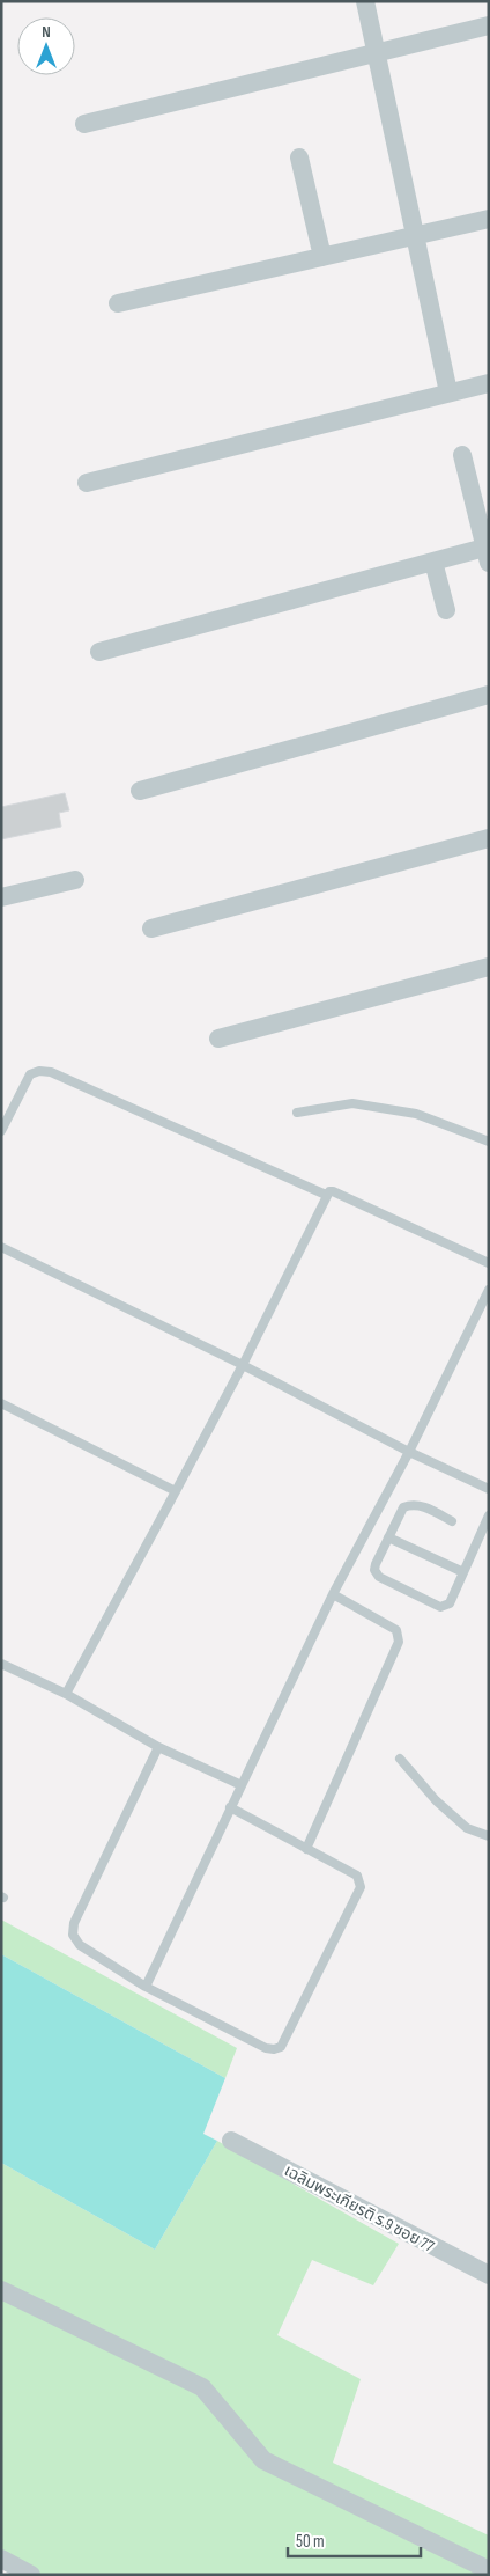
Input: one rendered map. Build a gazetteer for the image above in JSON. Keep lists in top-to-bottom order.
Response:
{
  "streets": {
    "street": ["เฉลิมพระเกียรติ ร.9 ซอย 77"]
  },
  "scale_bar": "50 m",
  "north": "top"
}
